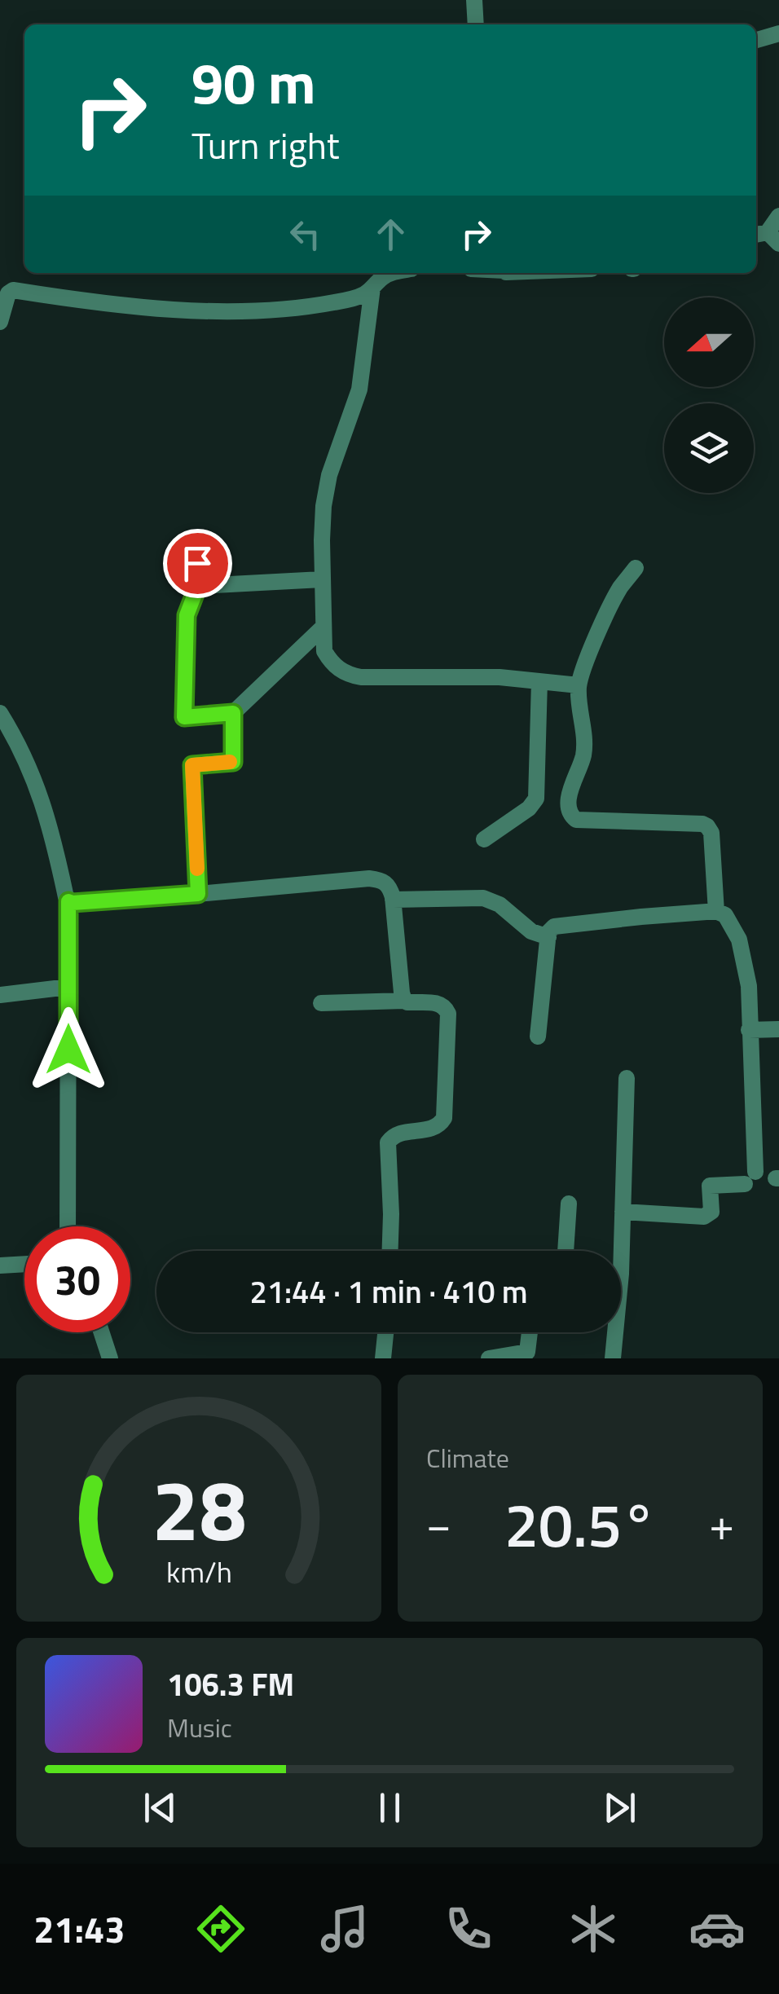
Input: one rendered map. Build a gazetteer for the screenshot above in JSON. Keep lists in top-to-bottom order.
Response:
{
  "north": "left",
  "page": {
    "turn": ["90 m", "Turn right"],
    "limit": "30",
    "trip": "21:44 · 1 min · 410 m",
    "tile": "Climate",
    "heat": ["−", "20.5°", "+"],
    "song": ["106.3 FM", "Music"],
    "tabs": "21:43",
    "gauge": ["28", "km/h"]
  }
}
